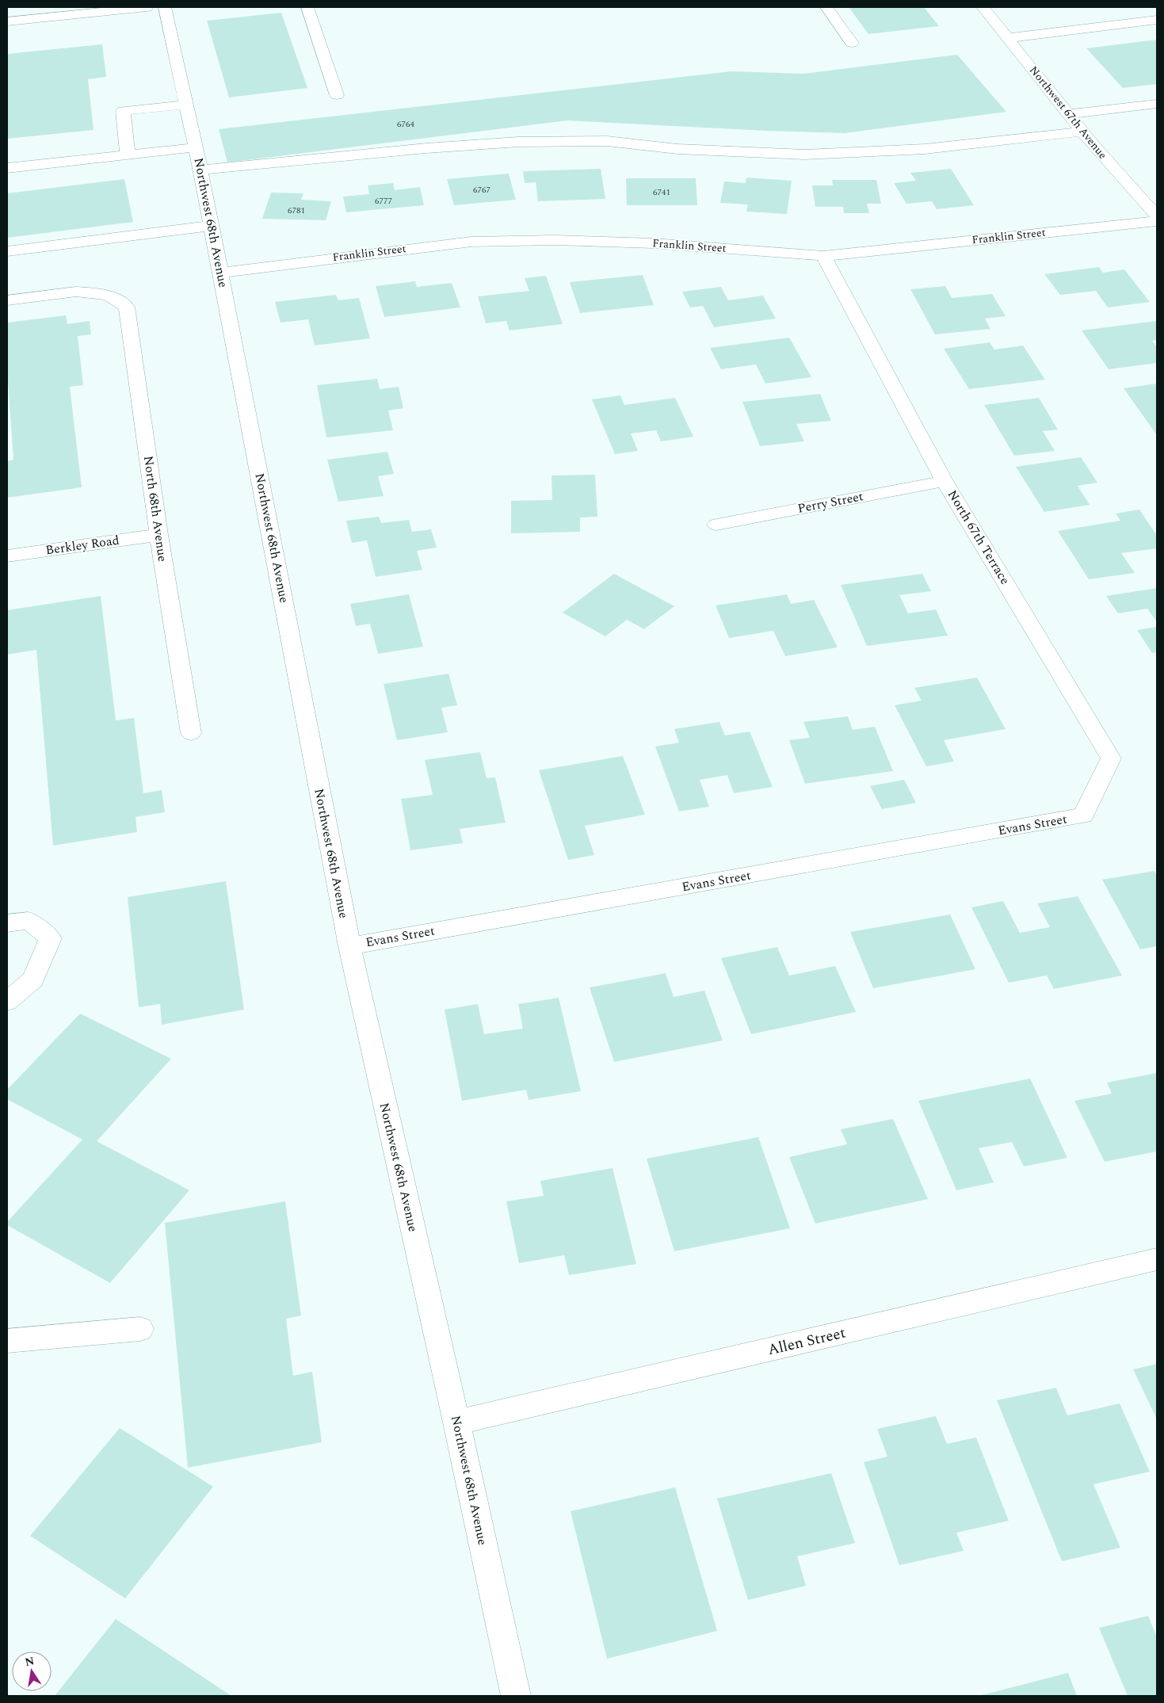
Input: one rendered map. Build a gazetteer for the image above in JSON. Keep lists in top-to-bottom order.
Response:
{
  "streets": {
    "street": [
      "Northwest 67th Avenue",
      "Northwest 68th Avenue",
      "Franklin Street",
      "Perry Street",
      "North 68th Avenue",
      "North 67th Terrace",
      "Berkley Road",
      "Evans Street",
      "Allen Street"
    ]
  },
  "crossings": [
    ["Northwest 68th Avenue", "Franklin Street"],
    ["Northwest 68th Avenue", "Evans Street"],
    ["Northwest 68th Avenue", "Allen Street"],
    ["Franklin Street", "North 67th Terrace"],
    ["Perry Street", "North 67th Terrace"],
    ["North 68th Avenue", "Berkley Road"],
    ["North 67th Terrace", "Evans Street"]
  ],
  "house_numbers": [
    "6764",
    "6767",
    "6741",
    "6777",
    "6781"
  ],
  "north": "top"
}
